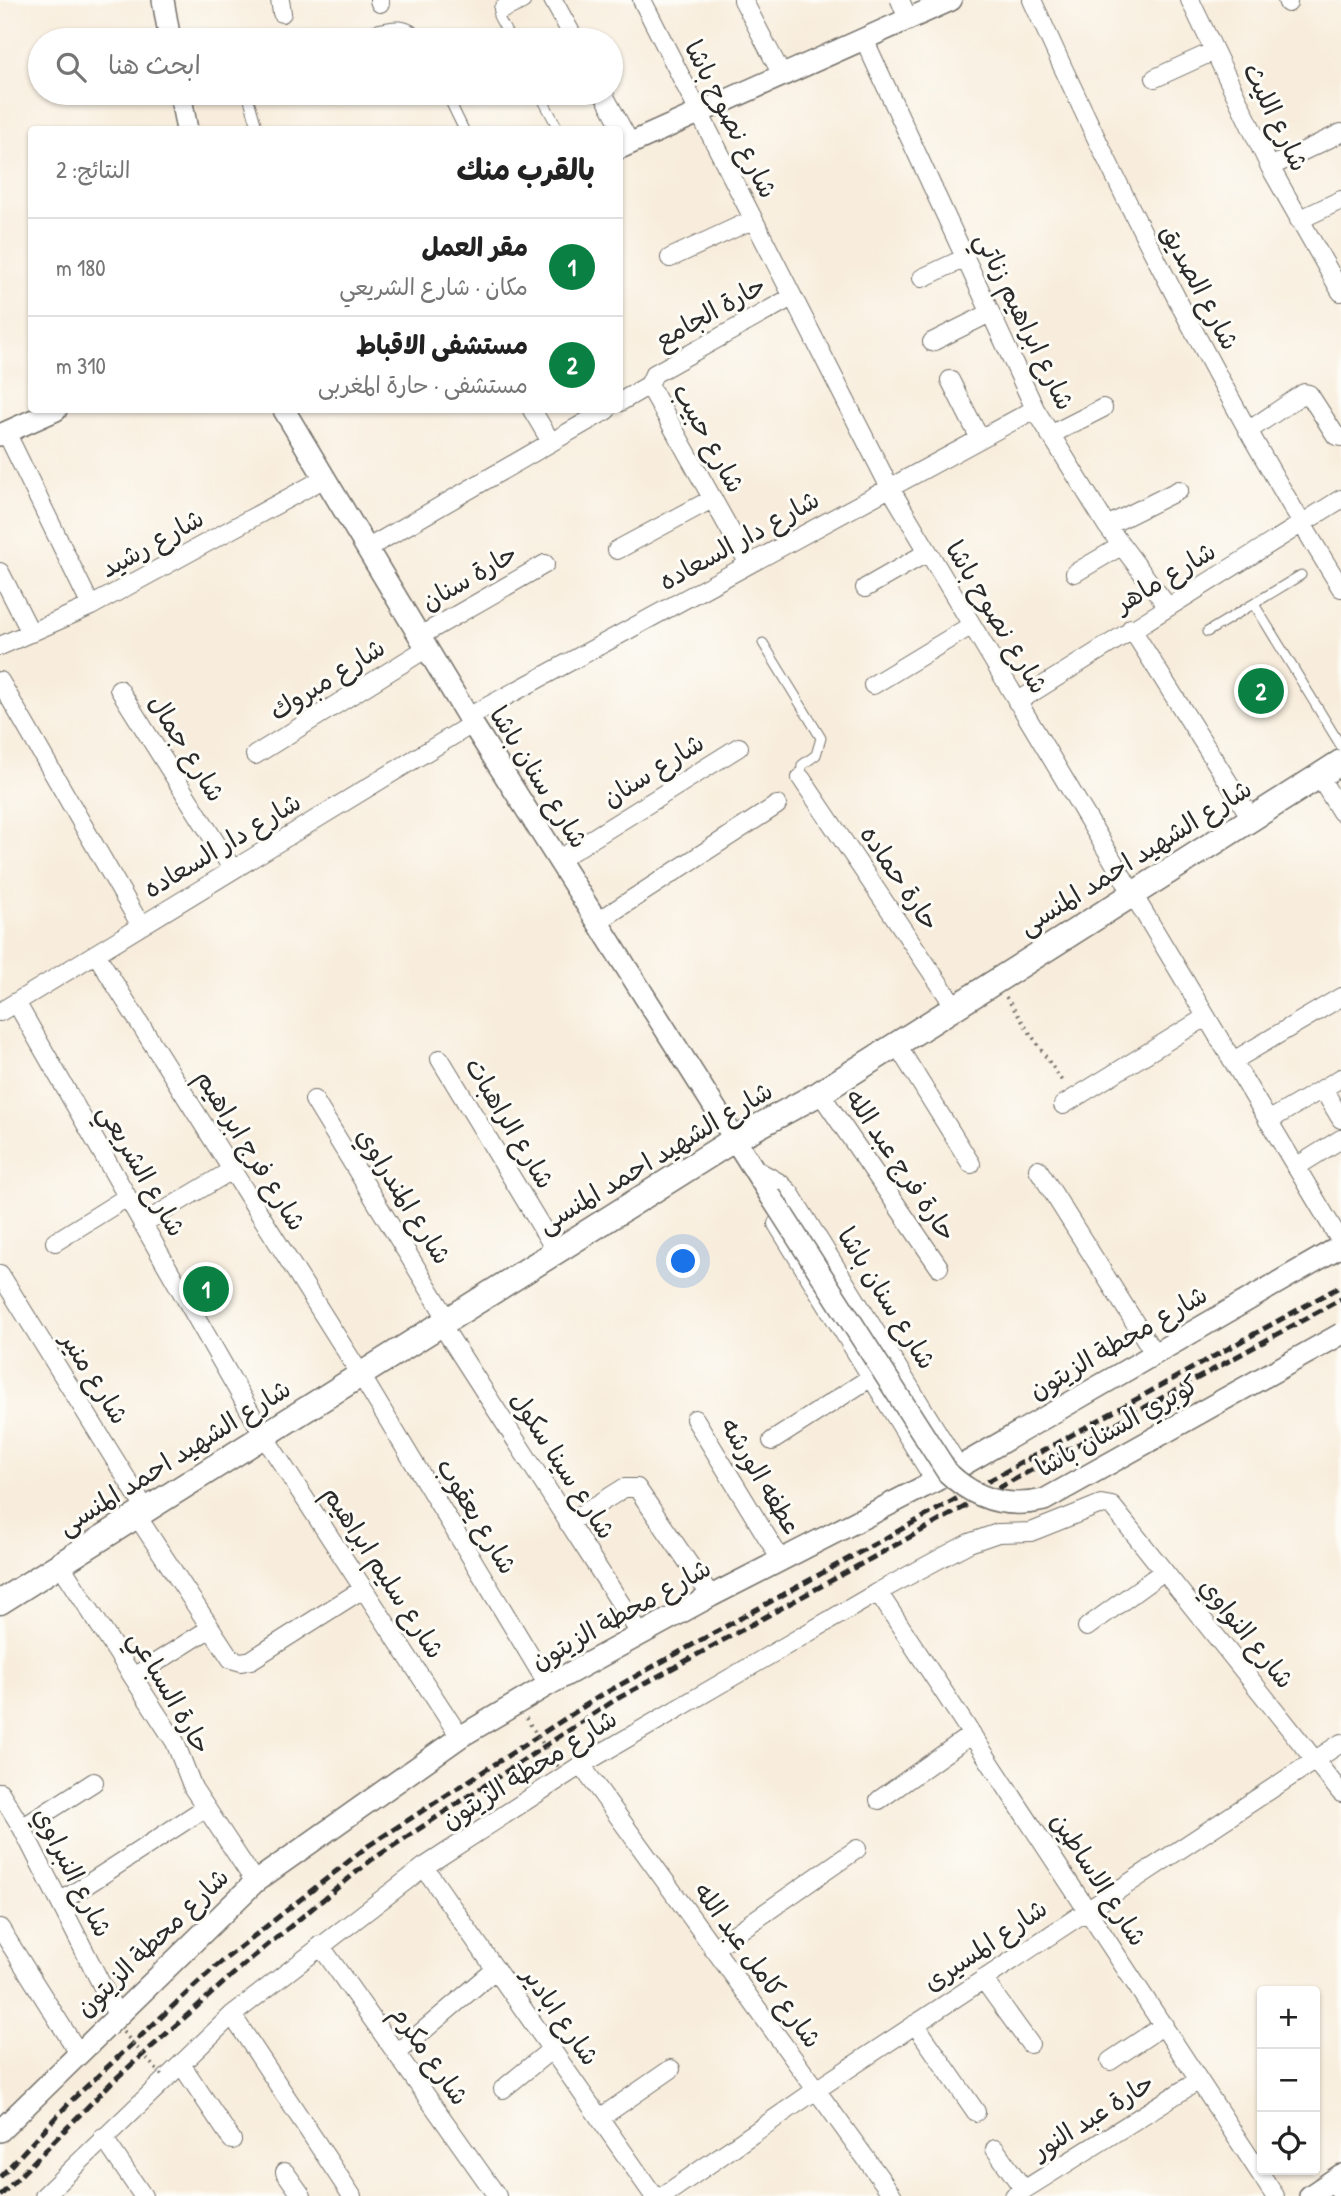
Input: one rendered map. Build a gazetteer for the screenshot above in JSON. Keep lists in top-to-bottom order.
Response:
{
  "streets": {
    "main road": ["شارع الشهيد احمد المنسى"],
    "street": [
      "شارع الليث",
      "شارع نصوح باشا",
      "شارع الصديق",
      "حارة الجامع",
      "شارع ابراهيم زناتي",
      "شارع حبيب",
      "شارع دار السعاده",
      "شارع رشيد",
      "حارة سنان",
      "شارع ماهر",
      "شارع مبروك",
      "شارع جمال",
      "شارع سنان",
      "شارع سنان باشا",
      "حارة حماده",
      "شارع الراهبات",
      "شارع فرج ابراهيم",
      "حارة فرج عبد الله",
      "شارع الشريعي",
      "شارع المندراوي",
      "شارع محطة الزيتون",
      "شارع منير",
      "كوبري السنان باشا",
      "شارع سينا سكول",
      "عطفه الورشه",
      "شارع يعقوب",
      "شارع سليم ابراهيم",
      "شارع النواوي",
      "حارة السباعي",
      "شارع محطه الزيتون",
      "شارع النبراوي",
      "شارع الاساطين",
      "شارع المسيرى",
      "شارع كامل عبد الله",
      "شارع ابادير",
      "شارع مكرم",
      "حارة عبد النور"
    ]
  },
  "crossings": [
    ["شارع نصوح باشا", "حارة الجامع"],
    ["شارع نصوح باشا", "شارع دار السعاده"],
    ["شارع نصوح باشا", "شارع ماهر"],
    ["شارع نصوح باشا", "شارع الشهيد احمد المنسى"],
    ["شارع نصوح باشا", "شارع محطة الزيتون"],
    ["شارع الصديق", "شارع ماهر"],
    ["حارة الجامع", "شارع حبيب"],
    ["شارع ابراهيم زناتي", "شارع دار السعاده"],
    ["شارع ابراهيم زناتي", "شارع ماهر"],
    ["شارع حبيب", "شارع دار السعاده"],
    ["شارع دار السعاده", "شارع جمال"],
    ["شارع دار السعاده", "شارع سنان باشا"],
    ["شارع دار السعاده", "شارع فرج ابراهيم"],
    ["شارع دار السعاده", "شارع الشريعي"],
    ["شارع رشيد", "شارع سنان باشا"],
    ["حارة سنان", "شارع مبروك"],
    ["حارة سنان", "شارع سنان باشا"],
    ["شارع مبروك", "شارع سنان باشا"],
    ["شارع سنان", "شارع سنان باشا"],
    ["شارع سنان باشا", "شارع الشهيد احمد المنسى"],
    ["شارع سنان باشا", "شارع محطة الزيتون"],
    ["شارع سنان باشا", "كوبري السنان باشا"],
    ["شارع الشهيد احمد المنسى", "حارة حماده"],
    ["شارع الشهيد احمد المنسى", "شارع الراهبات"],
    ["شارع الشهيد احمد المنسى", "شارع فرج ابراهيم"],
    ["شارع الشهيد احمد المنسى", "حارة فرج عبد الله"],
    ["شارع الشهيد احمد المنسى", "شارع الشريعي"],
    ["شارع الشهيد احمد المنسى", "شارع المندراوي"],
    ["شارع الشهيد احمد المنسى", "شارع منير"],
    ["شارع الشهيد احمد المنسى", "شارع سينا سكول"],
    ["شارع الشهيد احمد المنسى", "شارع يعقوب"],
    ["شارع الشهيد احمد المنسى", "شارع سليم ابراهيم"],
    ["شارع الشهيد احمد المنسى", "حارة السباعي"],
    ["شارع فرج ابراهيم", "شارع يعقوب"],
    ["شارع الشريعي", "شارع سليم ابراهيم"],
    ["شارع المندراوي", "شارع سينا سكول"],
    ["شارع محطة الزيتون", "شارع سينا سكول"],
    ["شارع محطة الزيتون", "عطفه الورشه"],
    ["شارع محطة الزيتون", "شارع يعقوب"],
    ["شارع محطة الزيتون", "شارع سليم ابراهيم"],
    ["شارع محطة الزيتون", "حارة السباعي"],
    ["شارع محطة الزيتون", "شارع النبراوي"],
    ["شارع منير", "شارع سليم ابراهيم"],
    ["شارع النواوي", "شارع محطه الزيتون"],
    ["شارع النواوي", "شارع المسيرى"],
    ["شارع محطه الزيتون", "شارع الاساطين"],
    ["شارع محطه الزيتون", "شارع كامل عبد الله"],
    ["شارع محطه الزيتون", "شارع ابادير"],
    ["شارع محطه الزيتون", "شارع مكرم"],
    ["شارع الاساطين", "شارع المسيرى"],
    ["شارع الاساطين", "حارة عبد النور"],
    ["شارع المسيرى", "شارع كامل عبد الله"]
  ],
  "page": {
    "search": "ابحث هنا",
    "heading": ["بالقرب منك", "النتائج: 2"],
    "list": [
      {
        "mark": "1",
        "name": "مقر العمل",
        "note": "مكان · شارع الشريعي",
        "value": "180 m"
      },
      {
        "mark": "2",
        "name": "مستشفى الاقباط",
        "note": "مستشفى · حارة المغربى",
        "value": "310 m"
      }
    ],
    "pins": ["2", "1"],
    "map_buttons": ["+", "−"]
  }
}
